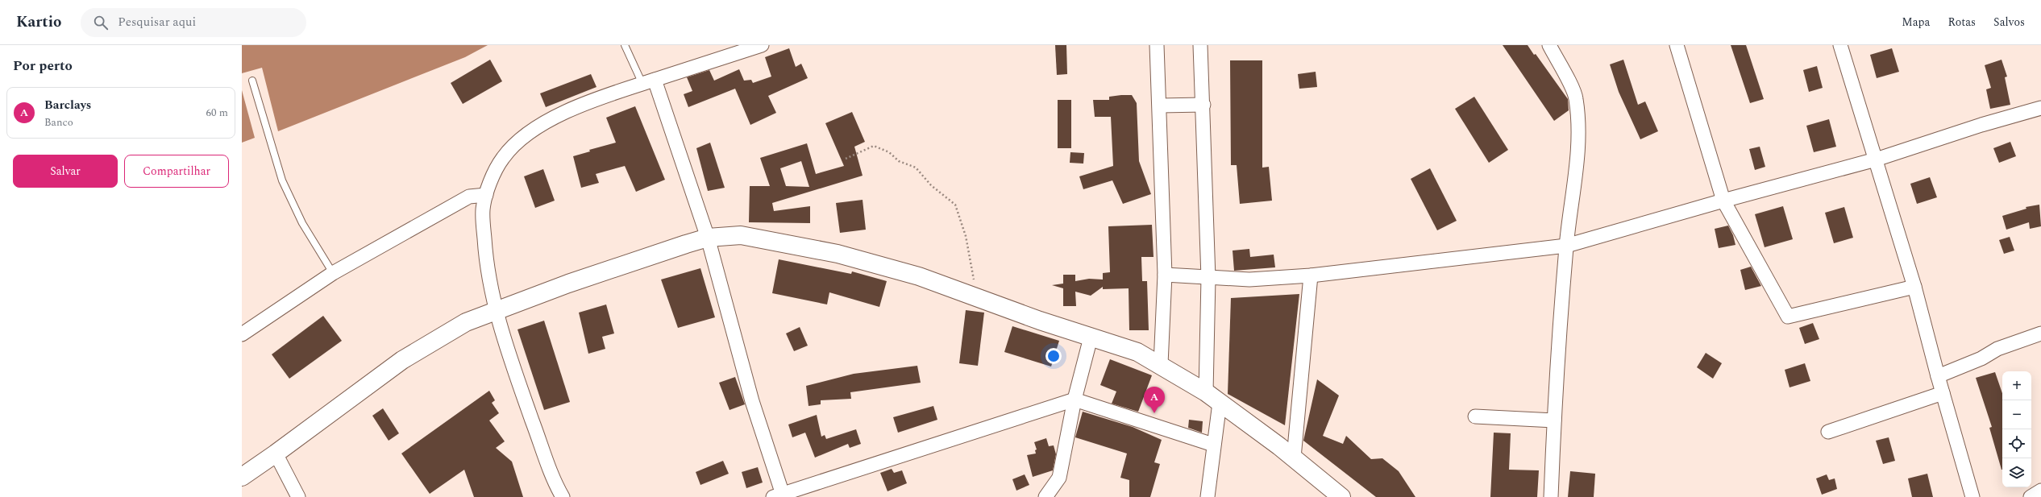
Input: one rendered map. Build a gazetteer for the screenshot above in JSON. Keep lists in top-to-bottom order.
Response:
{
  "page": {
    "header": "Kartio",
    "search": "Pesquisar aqui",
    "nav": ["Mapa", "Rotas", "Salvos"],
    "heading": "Por perto",
    "list": [
      {
        "mark": "A",
        "name": "Barclays",
        "note": "Banco",
        "value": "60 m"
      }
    ],
    "buttons": ["Salvar", "Compartilhar"],
    "map_buttons": ["+", "−"],
    "pins": "A"
  }
}
